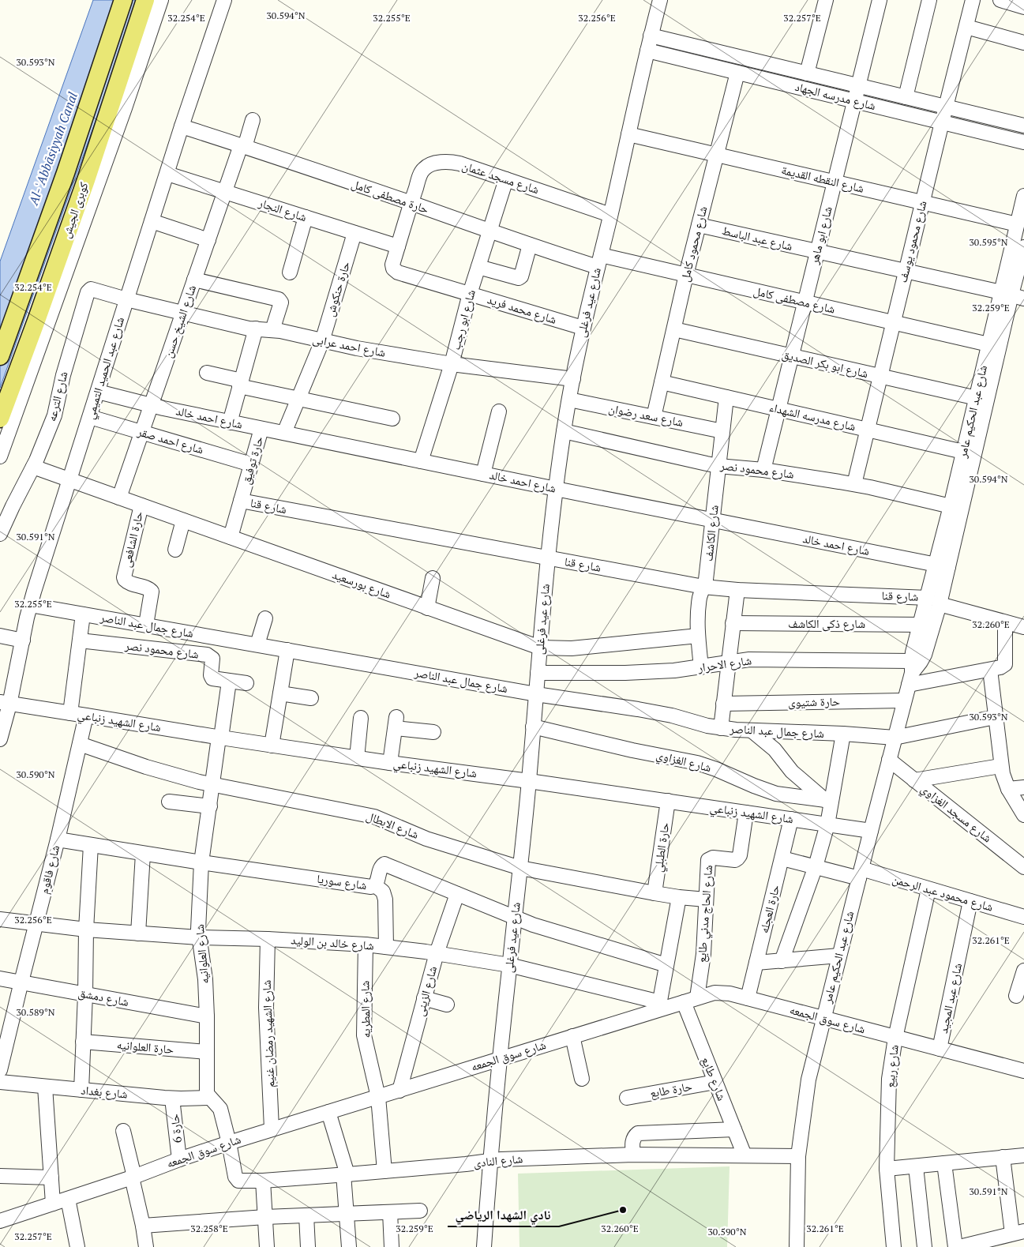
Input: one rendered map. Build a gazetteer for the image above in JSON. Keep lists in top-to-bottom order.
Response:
{
  "streets": {
    "main road": ["كوبرى الجيش"],
    "street": [
      "شارع مدرسه الجهاد",
      "شارع مسجد عثمان",
      "شارع النقطه القديمة",
      "حارة مصطفى كامل",
      "شارع النجار",
      "شارع ابو ماهر",
      "شارع عبد الباسط",
      "شارع محمود يوسف",
      "شارع محمود كامل",
      "حارة حنكوش",
      "شارع مصطفى كامل",
      "شارع عيد فرغلى",
      "شارع محمد فريد",
      "شارع ابو رجب",
      "شارع الشيخ حسن",
      "شارع احمد عرابى",
      "شارع ابو بكر الصديق",
      "شارع عبد الحميد التميمي",
      "شارع الترعه",
      "شارع عبد الحكيم عامر",
      "شارع سعد رضوان",
      "شارع مدرسه الشهداء",
      "شارع احمد خالد",
      "شارع احمد صقر",
      "حارة توفيق",
      "شارع محمود نصر",
      "شارع قنا",
      "شارع الكاشف",
      "حارة الشافعى",
      "شارع بورسعيد",
      "شارع ذكى الكاشف",
      "شارع جمال عبد الناصر",
      "شارع الاحرار",
      "حارة شتيوى",
      "شارع الشهيد زنباعي",
      "شارع الغزاوي",
      "شارع مسجد الغزاوي",
      "شارع الابطال",
      "حارة الطبلي",
      "شارع فاقوم",
      "شارع سوريا",
      "شارع محمود عبد الرحمن",
      "حارة العجله",
      "شارع الحاج مدني طايع",
      "شارع خالد بن الوليد",
      "شارع العلوانيه",
      "شارع الزينى",
      "شارع دمشق",
      "شارع عبد المجيد",
      "شارع المطريه",
      "شارع سوق الجمعه",
      "شارع الشهيد رمضان غنيم",
      "حارة العلوانيه",
      "شارع ربيع",
      "شارع طايع",
      "حارة طابع",
      "شارع بغداد",
      "حارة 6",
      "شارع النادى"
    ]
  },
  "crossings": [
    ["شارع مدرسه الجهاد", "شارع ابو ماهر"],
    ["شارع مدرسه الجهاد", "شارع محمود يوسف"],
    ["شارع مدرسه الجهاد", "شارع محمود كامل"],
    ["شارع مدرسه الجهاد", "شارع عيد فرغلى"],
    ["شارع مسجد عثمان", "حارة مصطفى كامل"],
    ["شارع مسجد عثمان", "شارع النجار"],
    ["شارع مسجد عثمان", "شارع عيد فرغلى"],
    ["شارع مسجد عثمان", "شارع محمد فريد"],
    ["شارع مسجد عثمان", "شارع ابو رجب"],
    ["شارع النقطه القديمة", "شارع ابو ماهر"],
    ["شارع النقطه القديمة", "شارع محمود يوسف"],
    ["شارع النقطه القديمة", "شارع محمود كامل"],
    ["شارع النقطه القديمة", "شارع عيد فرغلى"],
    ["شارع النقطه القديمة", "شارع عبد الحكيم عامر"],
    ["حارة مصطفى كامل", "شارع مصطفى كامل"],
    ["حارة مصطفى كامل", "شارع عيد فرغلى"],
    ["حارة مصطفى كامل", "شارع ابو رجب"],
    ["حارة مصطفى كامل", "شارع الشيخ حسن"],
    ["حارة مصطفى كامل", "شارع عبد الحميد التميمي"],
    ["شارع النجار", "حارة حنكوش"],
    ["شارع النجار", "شارع محمد فريد"],
    ["شارع النجار", "شارع الشيخ حسن"],
    ["شارع النجار", "شارع عبد الحميد التميمي"],
    ["شارع ابو ماهر", "شارع عبد الباسط"],
    ["شارع ابو ماهر", "شارع مصطفى كامل"],
    ["شارع ابو ماهر", "شارع ابو بكر الصديق"],
    ["شارع ابو ماهر", "شارع مدرسه الشهداء"],
    ["شارع ابو ماهر", "شارع محمود نصر"],
    ["شارع عبد الباسط", "شارع محمود يوسف"],
    ["شارع عبد الباسط", "شارع محمود كامل"],
    ["شارع عبد الباسط", "شارع عبد الحكيم عامر"],
    ["شارع محمود يوسف", "شارع مصطفى كامل"],
    ["شارع محمود يوسف", "شارع ابو بكر الصديق"],
    ["شارع محمود يوسف", "شارع مدرسه الشهداء"],
    ["شارع محمود يوسف", "شارع محمود نصر"],
    ["شارع محمود كامل", "شارع مصطفى كامل"],
    ["شارع محمود كامل", "شارع ابو بكر الصديق"],
    ["شارع محمود كامل", "شارع سعد رضوان"],
    ["شارع محمود كامل", "شارع مدرسه الشهداء"],
    ["حارة حنكوش", "شارع احمد عرابى"],
    ["حارة حنكوش", "شارع احمد خالد"],
    ["شارع مصطفى كامل", "شارع عيد فرغلى"],
    ["شارع مصطفى كامل", "شارع عبد الحكيم عامر"],
    ["شارع عيد فرغلى", "شارع محمد فريد"],
    ["شارع عيد فرغلى", "شارع احمد عرابى"],
    ["شارع عيد فرغلى", "شارع سعد رضوان"],
    ["شارع عيد فرغلى", "شارع احمد خالد"],
    ["شارع عيد فرغلى", "شارع محمود نصر"],
    ["شارع عيد فرغلى", "شارع قنا"],
    ["شارع عيد فرغلى", "شارع بورسعيد"],
    ["شارع عيد فرغلى", "شارع جمال عبد الناصر"],
    ["شارع عيد فرغلى", "شارع الاحرار"],
    ["شارع عيد فرغلى", "شارع الشهيد زنباعي"],
    ["شارع عيد فرغلى", "شارع الغزاوي"],
    ["شارع عيد فرغلى", "شارع الابطال"],
    ["شارع عيد فرغلى", "شارع سوريا"],
    ["شارع عيد فرغلى", "شارع خالد بن الوليد"],
    ["شارع عيد فرغلى", "شارع سوق الجمعه"],
    ["شارع عيد فرغلى", "شارع النادى"],
    ["شارع محمد فريد", "شارع ابو رجب"],
    ["شارع ابو رجب", "شارع احمد عرابى"],
    ["شارع ابو رجب", "شارع احمد خالد"],
    ["شارع الشيخ حسن", "شارع احمد عرابى"],
    ["شارع الشيخ حسن", "شارع احمد خالد"],
    ["شارع الشيخ حسن", "شارع احمد صقر"],
    ["شارع الشيخ حسن", "شارع بورسعيد"],
    ["شارع احمد عرابى", "شارع عبد الحميد التميمي"],
    ["شارع احمد عرابى", "شارع الترعه"],
    ["شارع ابو بكر الصديق", "شارع عبد الحكيم عامر"],
    ["شارع عبد الحميد التميمي", "شارع الترعه"],
    ["شارع عبد الحميد التميمي", "شارع احمد خالد"],
    ["شارع عبد الحميد التميمي", "شارع احمد صقر"],
    ["شارع عبد الحميد التميمي", "شارع بورسعيد"],
    ["شارع عبد الحميد التميمي", "شارع جمال عبد الناصر"],
    ["شارع عبد الحميد التميمي", "شارع الشهيد زنباعي"],
    ["شارع الترعه", "شارع بورسعيد"],
    ["شارع عبد الحكيم عامر", "شارع مدرسه الشهداء"],
    ["شارع عبد الحكيم عامر", "شارع احمد خالد"],
    ["شارع عبد الحكيم عامر", "شارع محمود نصر"],
    ["شارع عبد الحكيم عامر", "شارع قنا"],
    ["شارع عبد الحكيم عامر", "شارع ذكى الكاشف"],
    ["شارع عبد الحكيم عامر", "شارع جمال عبد الناصر"],
    ["شارع عبد الحكيم عامر", "شارع الاحرار"],
    ["شارع عبد الحكيم عامر", "حارة شتيوى"],
    ["شارع عبد الحكيم عامر", "شارع الشهيد زنباعي"],
    ["شارع عبد الحكيم عامر", "شارع مسجد الغزاوي"],
    ["شارع عبد الحكيم عامر", "شارع محمود عبد الرحمن"],
    ["شارع عبد الحكيم عامر", "شارع سوق الجمعه"],
    ["شارع عبد الحكيم عامر", "شارع النادى"],
    ["شارع سعد رضوان", "شارع الكاشف"],
    ["شارع مدرسه الشهداء", "شارع الكاشف"],
    ["شارع احمد خالد", "حارة توفيق"],
    ["شارع احمد خالد", "شارع الكاشف"],
    ["شارع احمد صقر", "حارة توفيق"],
    ["حارة توفيق", "شارع قنا"],
    ["حارة توفيق", "شارع بورسعيد"],
    ["شارع محمود نصر", "شارع الكاشف"],
    ["شارع محمود نصر", "شارع العلوانيه"],
    ["شارع قنا", "شارع الكاشف"],
    ["شارع الكاشف", "شارع بورسعيد"],
    ["شارع الكاشف", "شارع الاحرار"],
    ["حارة الشافعى", "شارع بورسعيد"],
    ["حارة الشافعى", "شارع جمال عبد الناصر"],
    ["شارع الشهيد زنباعي", "حارة الطبلي"],
    ["شارع الشهيد زنباعي", "شارع فاقوم"],
    ["شارع الشهيد زنباعي", "حارة العجله"],
    ["شارع الشهيد زنباعي", "شارع الحاج مدني طايع"],
    ["شارع الشهيد زنباعي", "شارع العلوانيه"],
    ["شارع الابطال", "حارة الطبلي"],
    ["شارع الابطال", "شارع فاقوم"],
    ["شارع الابطال", "شارع الحاج مدني طايع"],
    ["شارع الابطال", "شارع العلوانيه"],
    ["شارع فاقوم", "شارع سوريا"],
    ["شارع فاقوم", "شارع خالد بن الوليد"],
    ["شارع فاقوم", "شارع دمشق"],
    ["شارع سوريا", "شارع العلوانيه"],
    ["شارع سوريا", "شارع الزينى"],
    ["شارع محمود عبد الرحمن", "حارة العجله"],
    ["شارع محمود عبد الرحمن", "شارع عبد المجيد"],
    ["شارع محمود عبد الرحمن", "شارع ربيع"],
    ["حارة العجله", "شارع سوق الجمعه"],
    ["شارع الحاج مدني طايع", "شارع سوق الجمعه"],
    ["شارع خالد بن الوليد", "شارع العلوانيه"],
    ["شارع خالد بن الوليد", "شارع الزينى"],
    ["شارع خالد بن الوليد", "شارع المطريه"],
    ["شارع خالد بن الوليد", "شارع سوق الجمعه"],
    ["شارع خالد بن الوليد", "شارع الشهيد رمضان غنيم"],
    ["شارع العلوانيه", "شارع دمشق"],
    ["شارع العلوانيه", "حارة العلوانيه"],
    ["شارع العلوانيه", "شارع بغداد"],
    ["شارع الزينى", "شارع سوق الجمعه"],
    ["شارع عبد المجيد", "شارع سوق الجمعه"],
    ["شارع المطريه", "شارع سوق الجمعه"],
    ["شارع المطريه", "شارع النادى"],
    ["شارع سوق الجمعه", "شارع الشهيد رمضان غنيم"],
    ["شارع سوق الجمعه", "شارع ربيع"],
    ["شارع سوق الجمعه", "شارع طايع"],
    ["شارع سوق الجمعه", "حارة 6"],
    ["شارع سوق الجمعه", "شارع النادى"],
    ["شارع طايع", "حارة طابع"],
    ["شارع طايع", "شارع النادى"],
    ["شارع بغداد", "حارة 6"]
  ],
  "water": ["Al-ʿAbbāsiyyah Canal"],
  "places": ["نادي الشهدا الرياضي"],
  "coordinates": [
    "30.594°N",
    "32.255°E",
    "32.254°E",
    "32.256°E",
    "32.257°E",
    "30.593°N",
    "30.595°N",
    "32.259°E",
    "30.591°N",
    "32.260°E",
    "30.590°N",
    "32.261°E",
    "30.589°N",
    "32.258°E"
  ]
}
